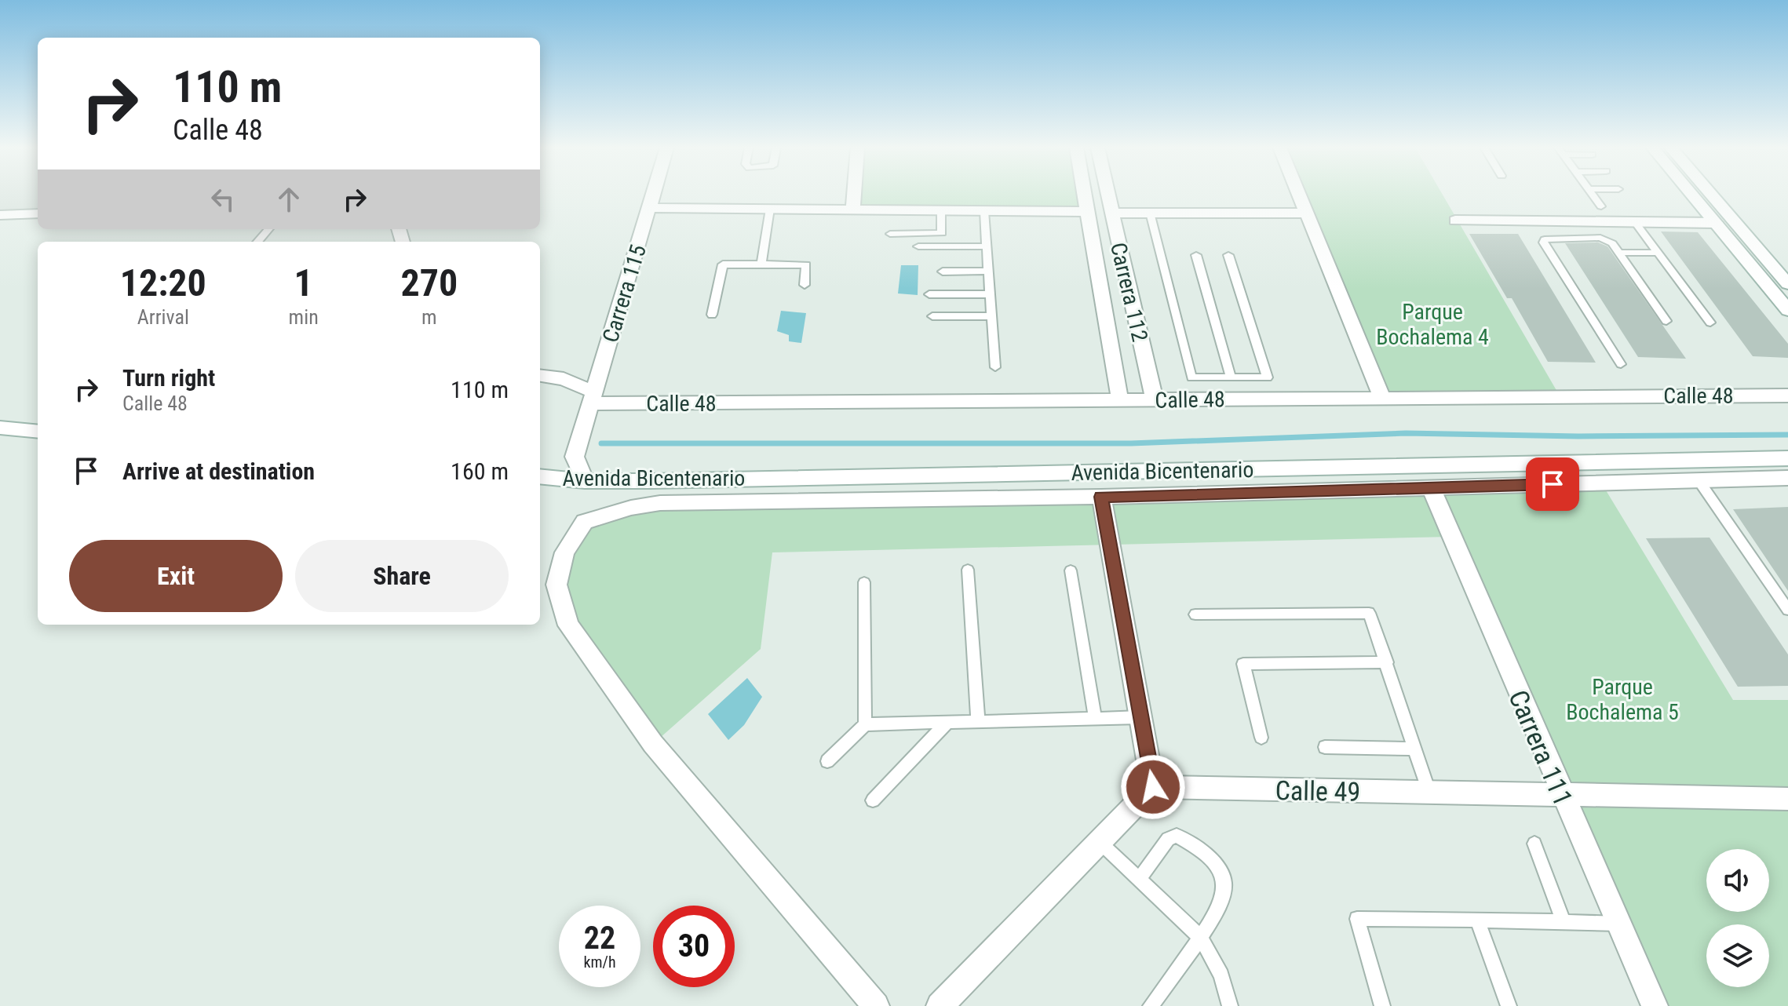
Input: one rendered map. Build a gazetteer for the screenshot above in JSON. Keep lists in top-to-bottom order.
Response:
{
  "streets": {
    "street": [
      "Carrera 112",
      "Carrera 115",
      "Calle 48",
      "Avenida Bicentenario",
      "Carrera 111",
      "Calle 49"
    ]
  },
  "crossings": [
    ["Carrera 112", "Calle 48"],
    ["Carrera 115", "Calle 48"],
    ["Carrera 115", "Avenida Bicentenario"],
    ["Carrera 111", "Calle 49"]
  ],
  "parks": ["Parque Bochalema 4", "Parque Bochalema 5"],
  "page": {
    "turn": ["110 m", "Calle 48"],
    "eta": [
      "12:20",
      "Arrival",
      "1",
      "min",
      "270",
      "m"
    ],
    "list": [
      {
        "name": "Turn right",
        "note": "Calle 48",
        "value": "110 m"
      },
      {
        "name": "Arrive at destination",
        "value": "160 m"
      }
    ],
    "buttons": ["Exit", "Share"],
    "speed": "22 km/h",
    "limit": "30"
  }
}
